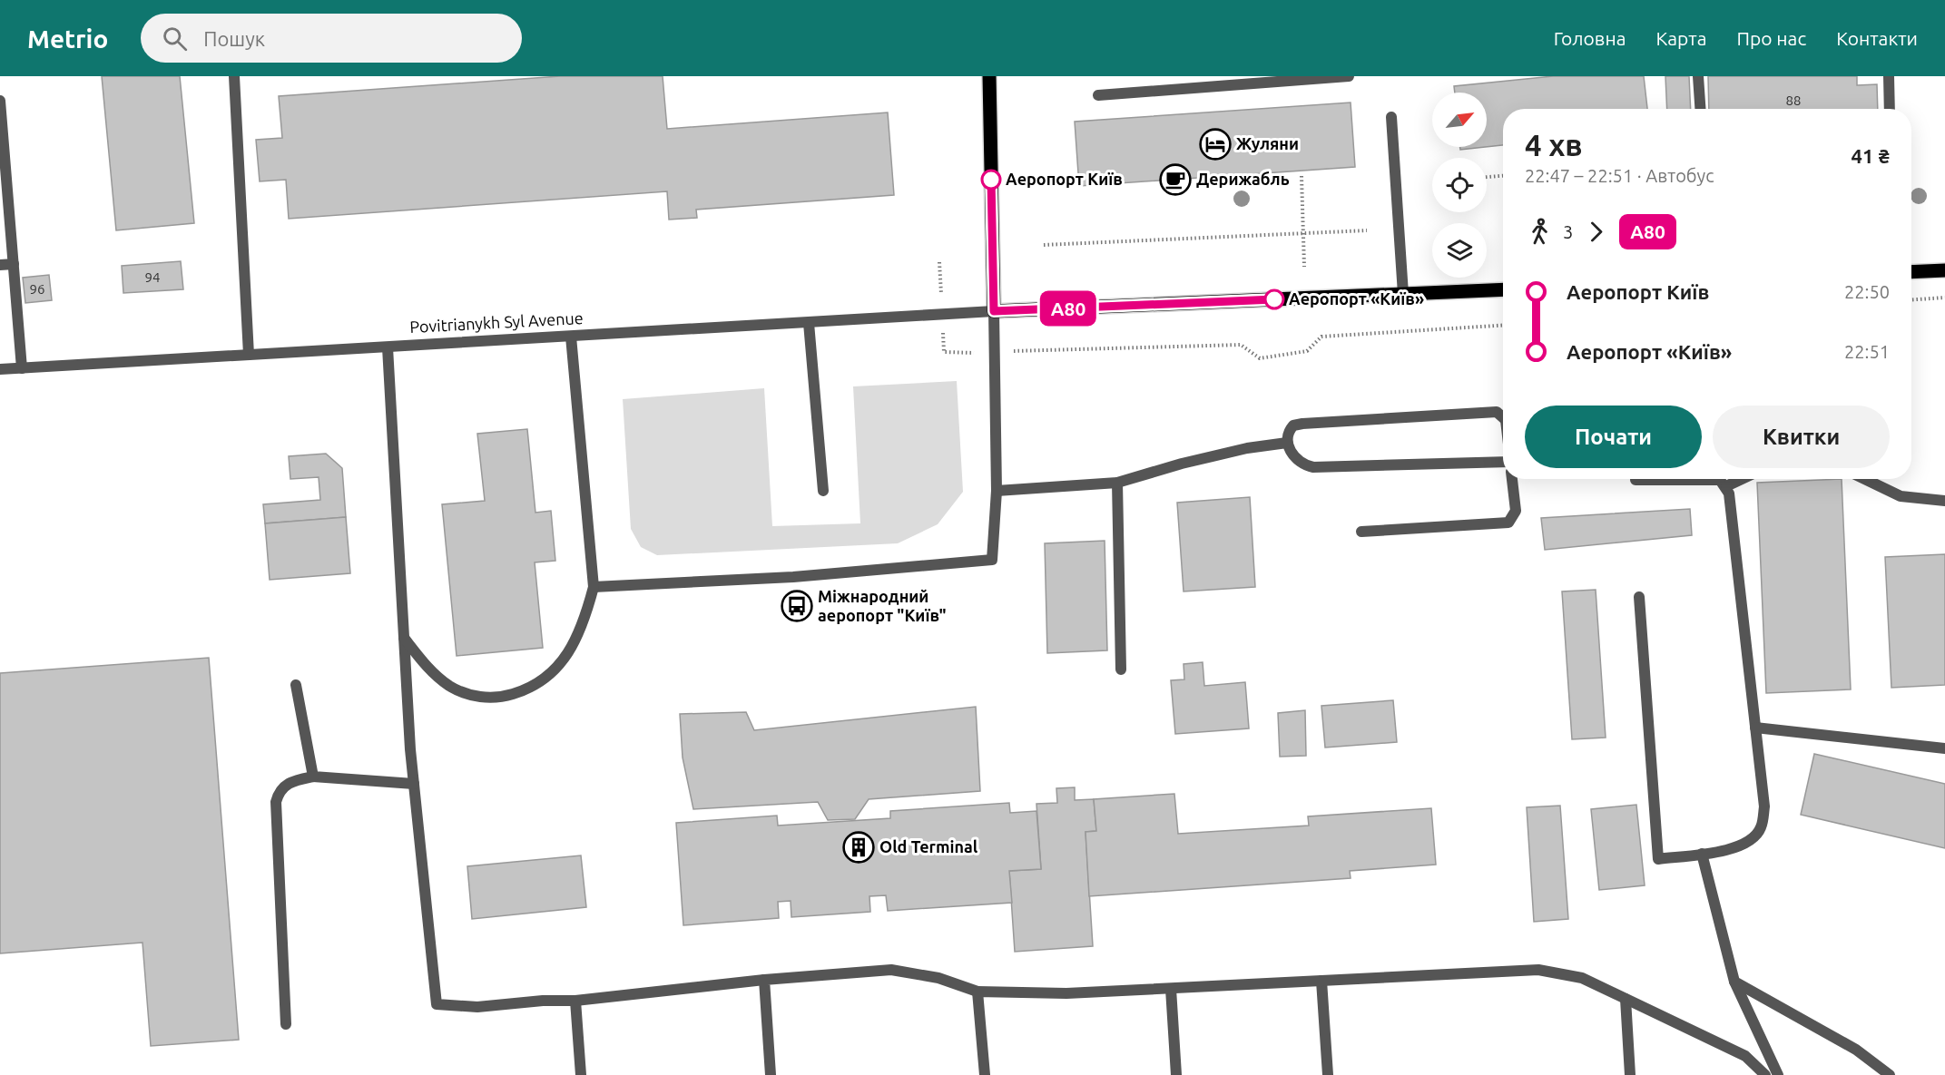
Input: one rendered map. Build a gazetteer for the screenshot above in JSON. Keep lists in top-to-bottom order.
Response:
{
  "streets": {
    "main road": ["Povitrianykh Syl Avenue"]
  },
  "places": {
    "hotel": ["Жуляни"],
    "other": ["Аеропорт Київ", "Аеропорт «Київ»"],
    "cafe": ["Дерижабль"],
    "bus stop": ["Міжнародний аеропорт \"Київ\""],
    "building": ["Old Terminal"]
  },
  "lines": ["bus line А80"],
  "house_numbers": ["88", "94", "96"],
  "north": "top right",
  "page": {
    "header": "Metrio",
    "search": "Пошук",
    "nav": [
      "Головна",
      "Карта",
      "Про нас",
      "Контакти"
    ],
    "on_map": "А80",
    "heading": ["4 хв", "22:47 – 22:51 · Автобус", "41 ₴"],
    "legs": ["3", "А80"],
    "list": [
      {
        "name": "Аеропорт Київ",
        "value": "22:50"
      },
      {
        "name": "Аеропорт «Київ»",
        "value": "22:51"
      }
    ],
    "buttons": ["Почати", "Квитки"]
  }
}
